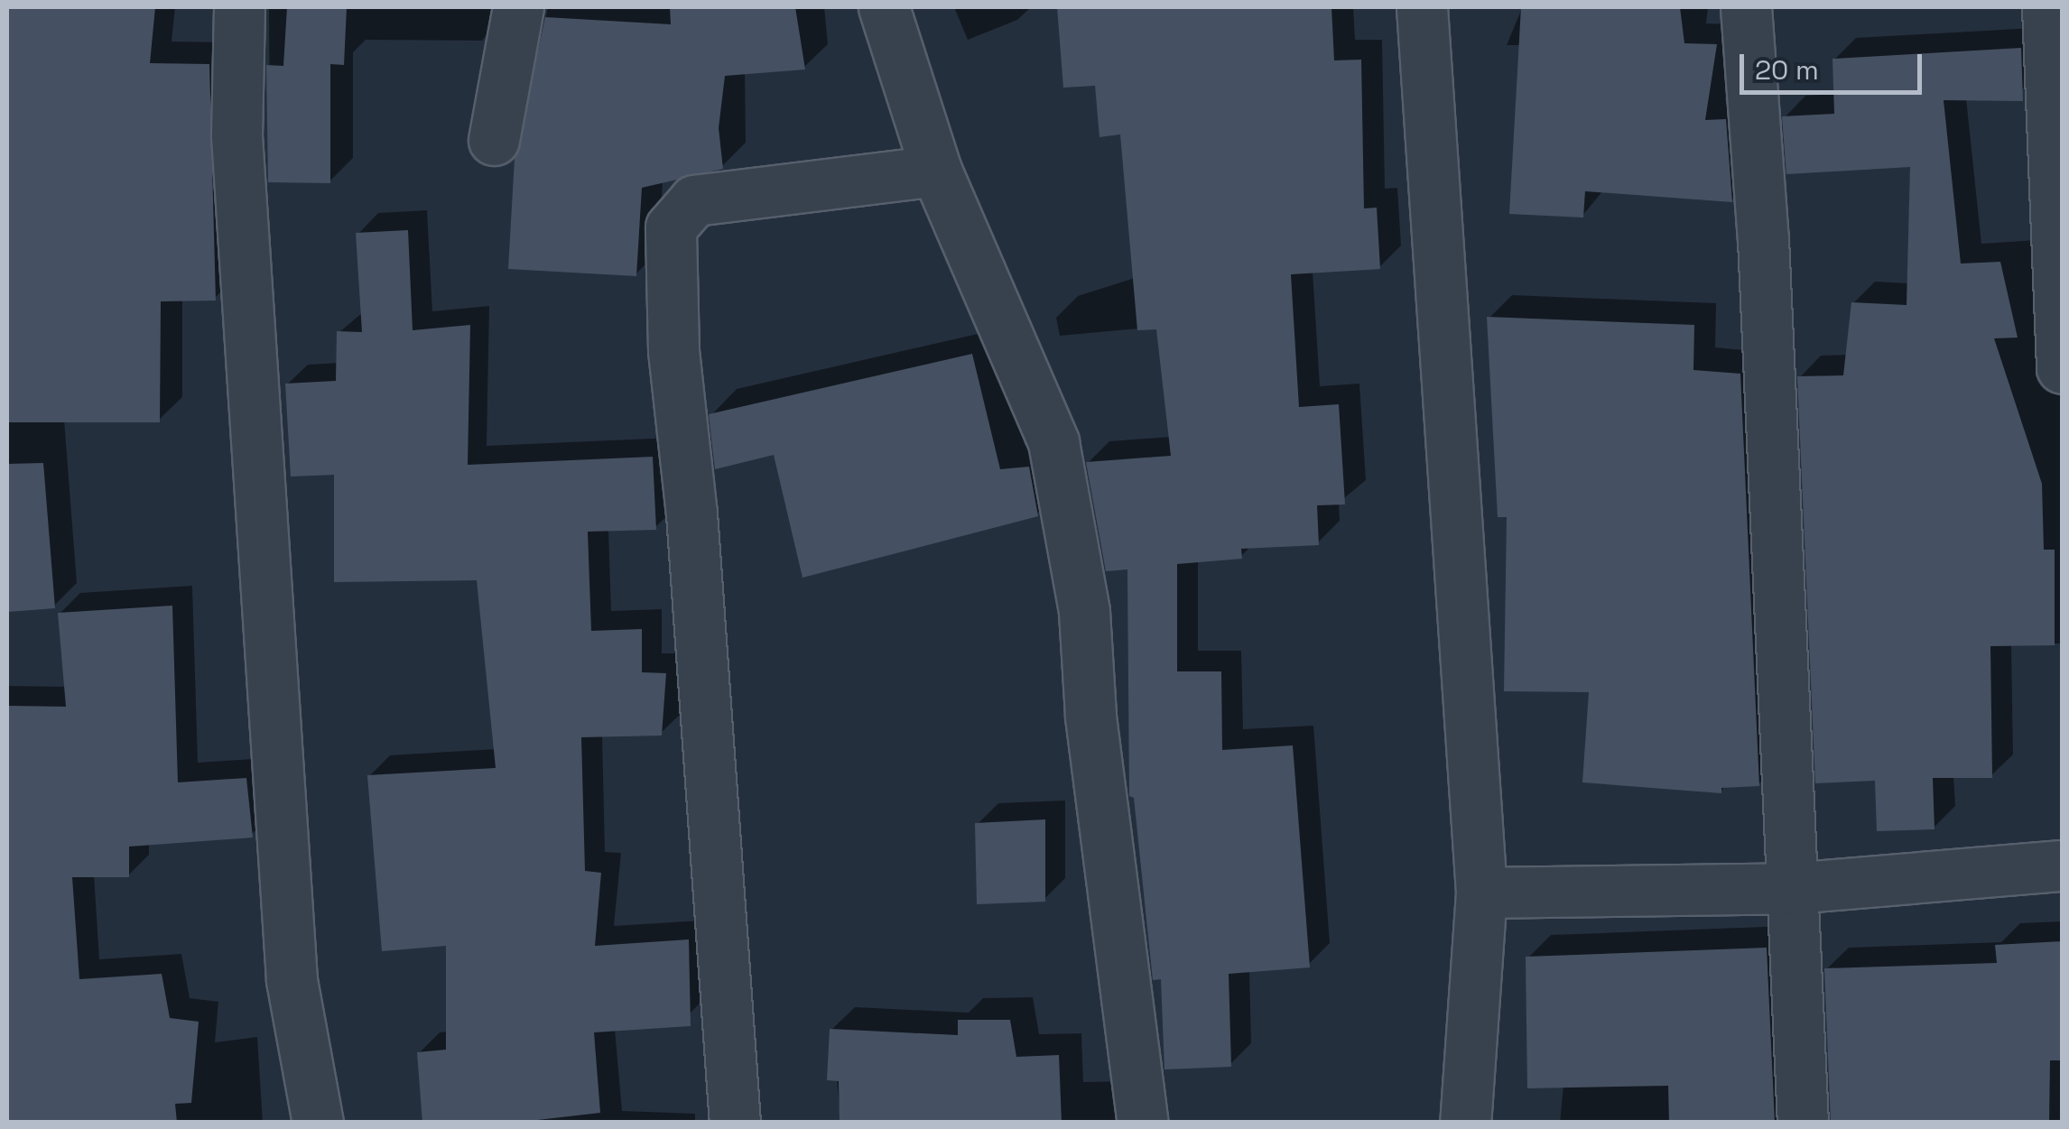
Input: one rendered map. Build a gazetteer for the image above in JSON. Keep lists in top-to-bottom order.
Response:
{
  "scale_bar": "20 m"
}
